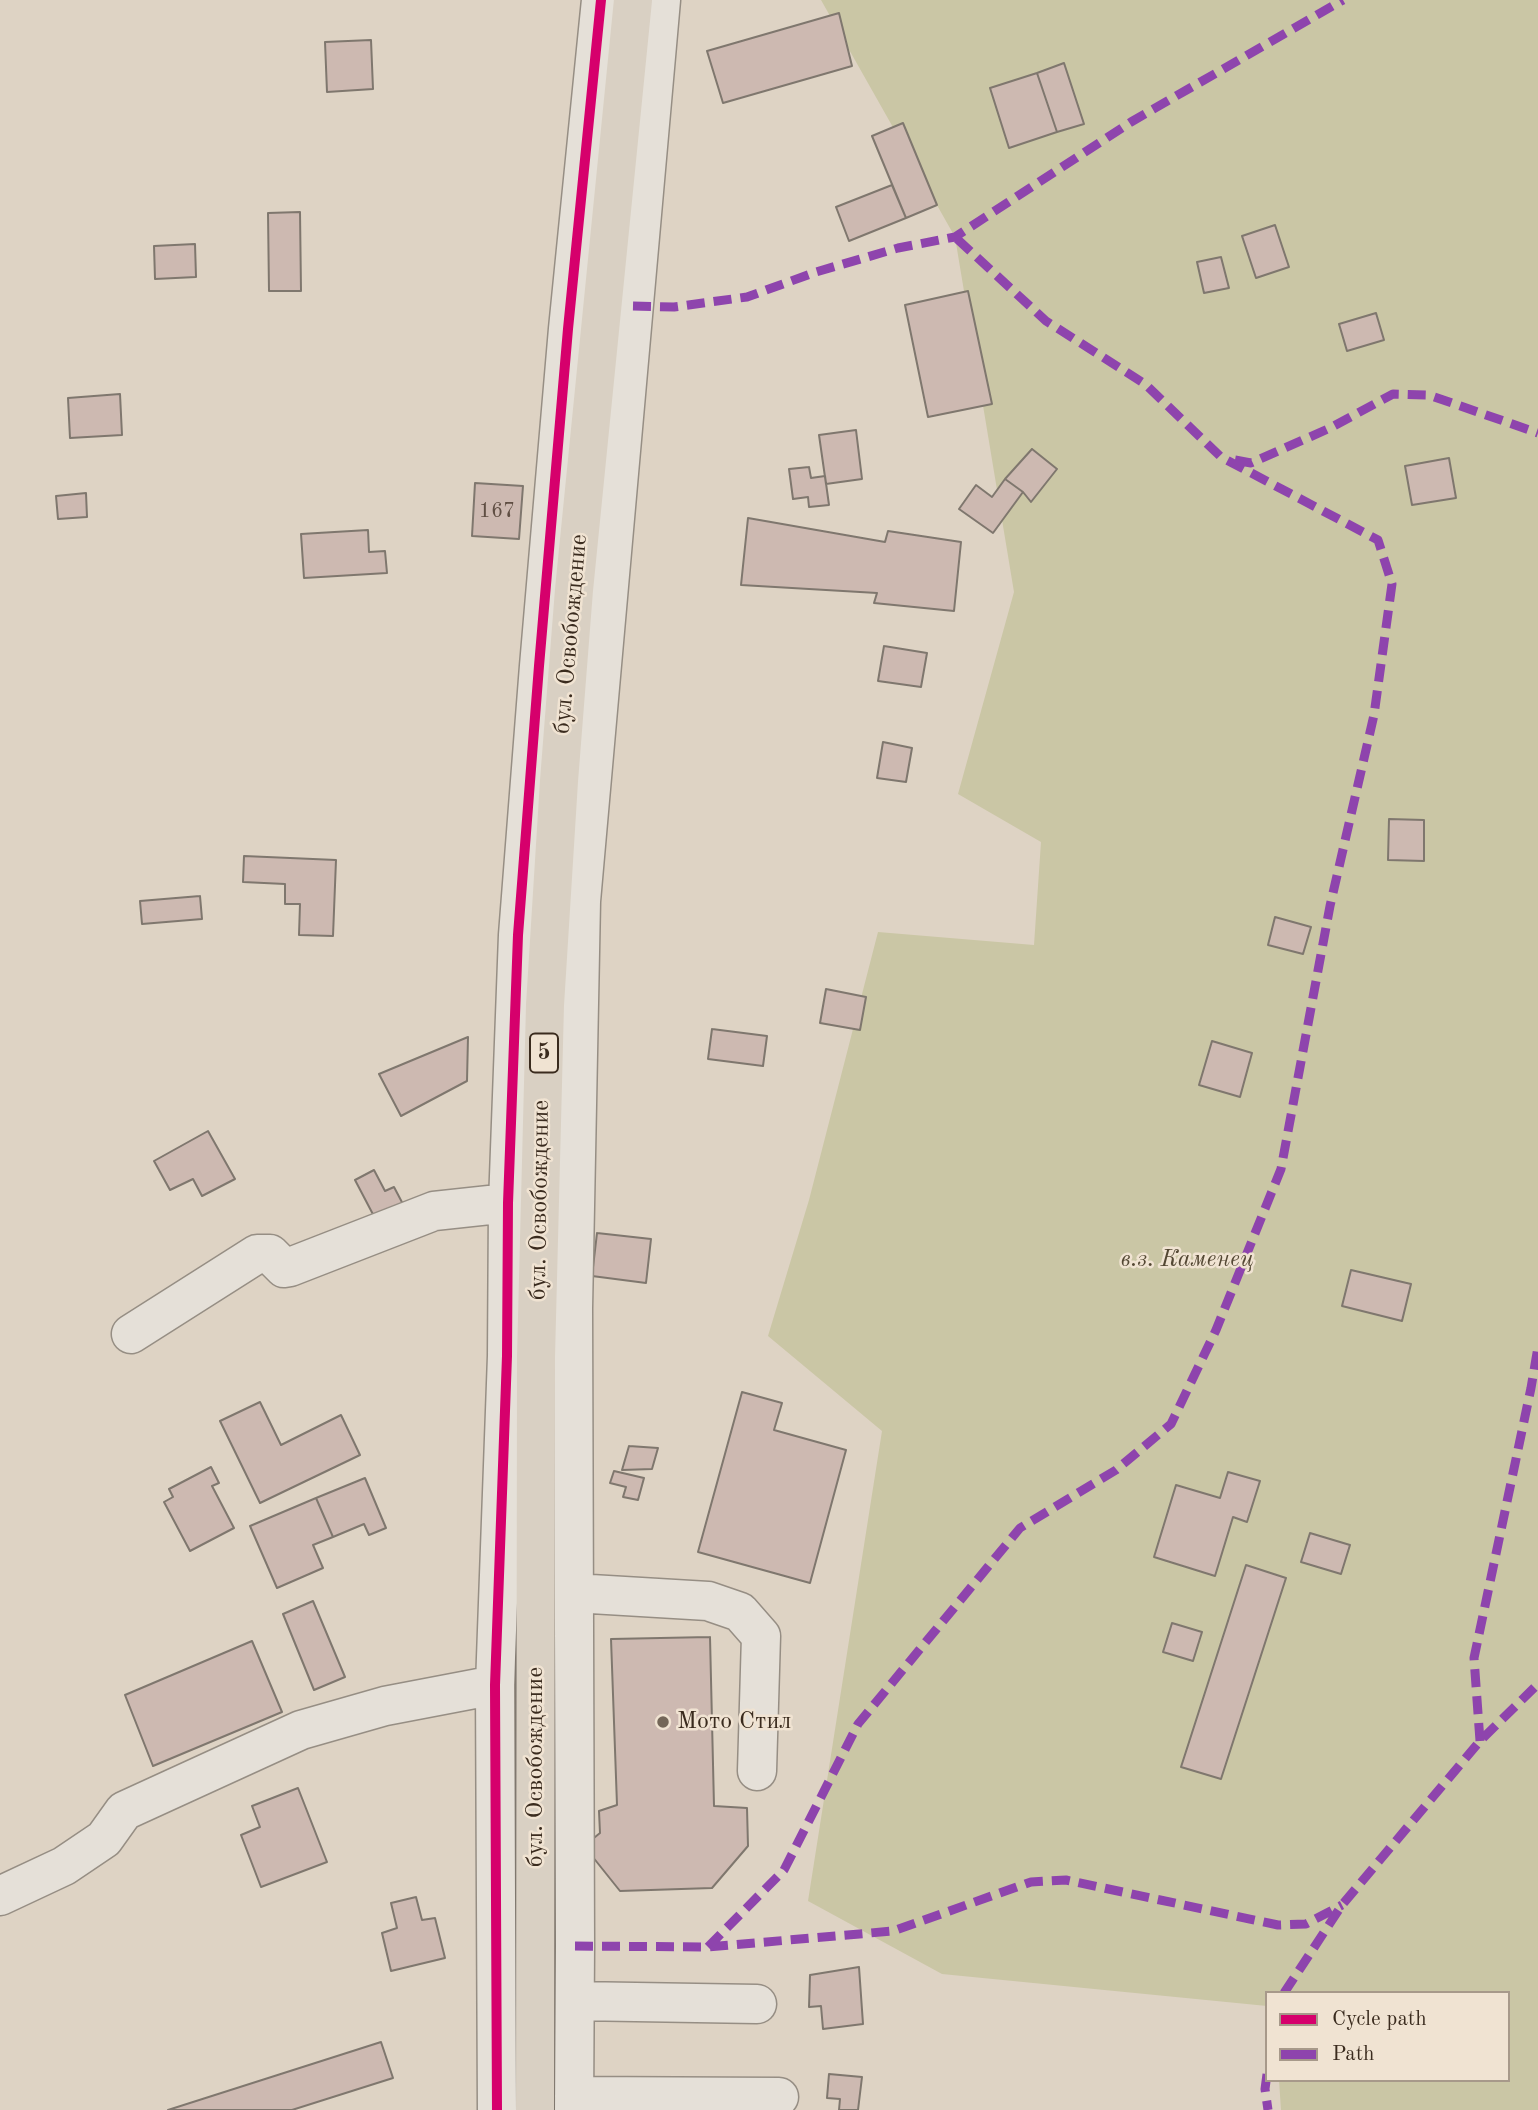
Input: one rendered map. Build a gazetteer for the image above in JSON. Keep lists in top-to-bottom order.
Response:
{
  "streets": {
    "main road": ["бул. Освобождение", "5"]
  },
  "parks": ["в.з. Каменец"],
  "places": ["Мото Стил"],
  "house_numbers": ["167"],
  "legend": ["Cycle path", "Path"]
}
